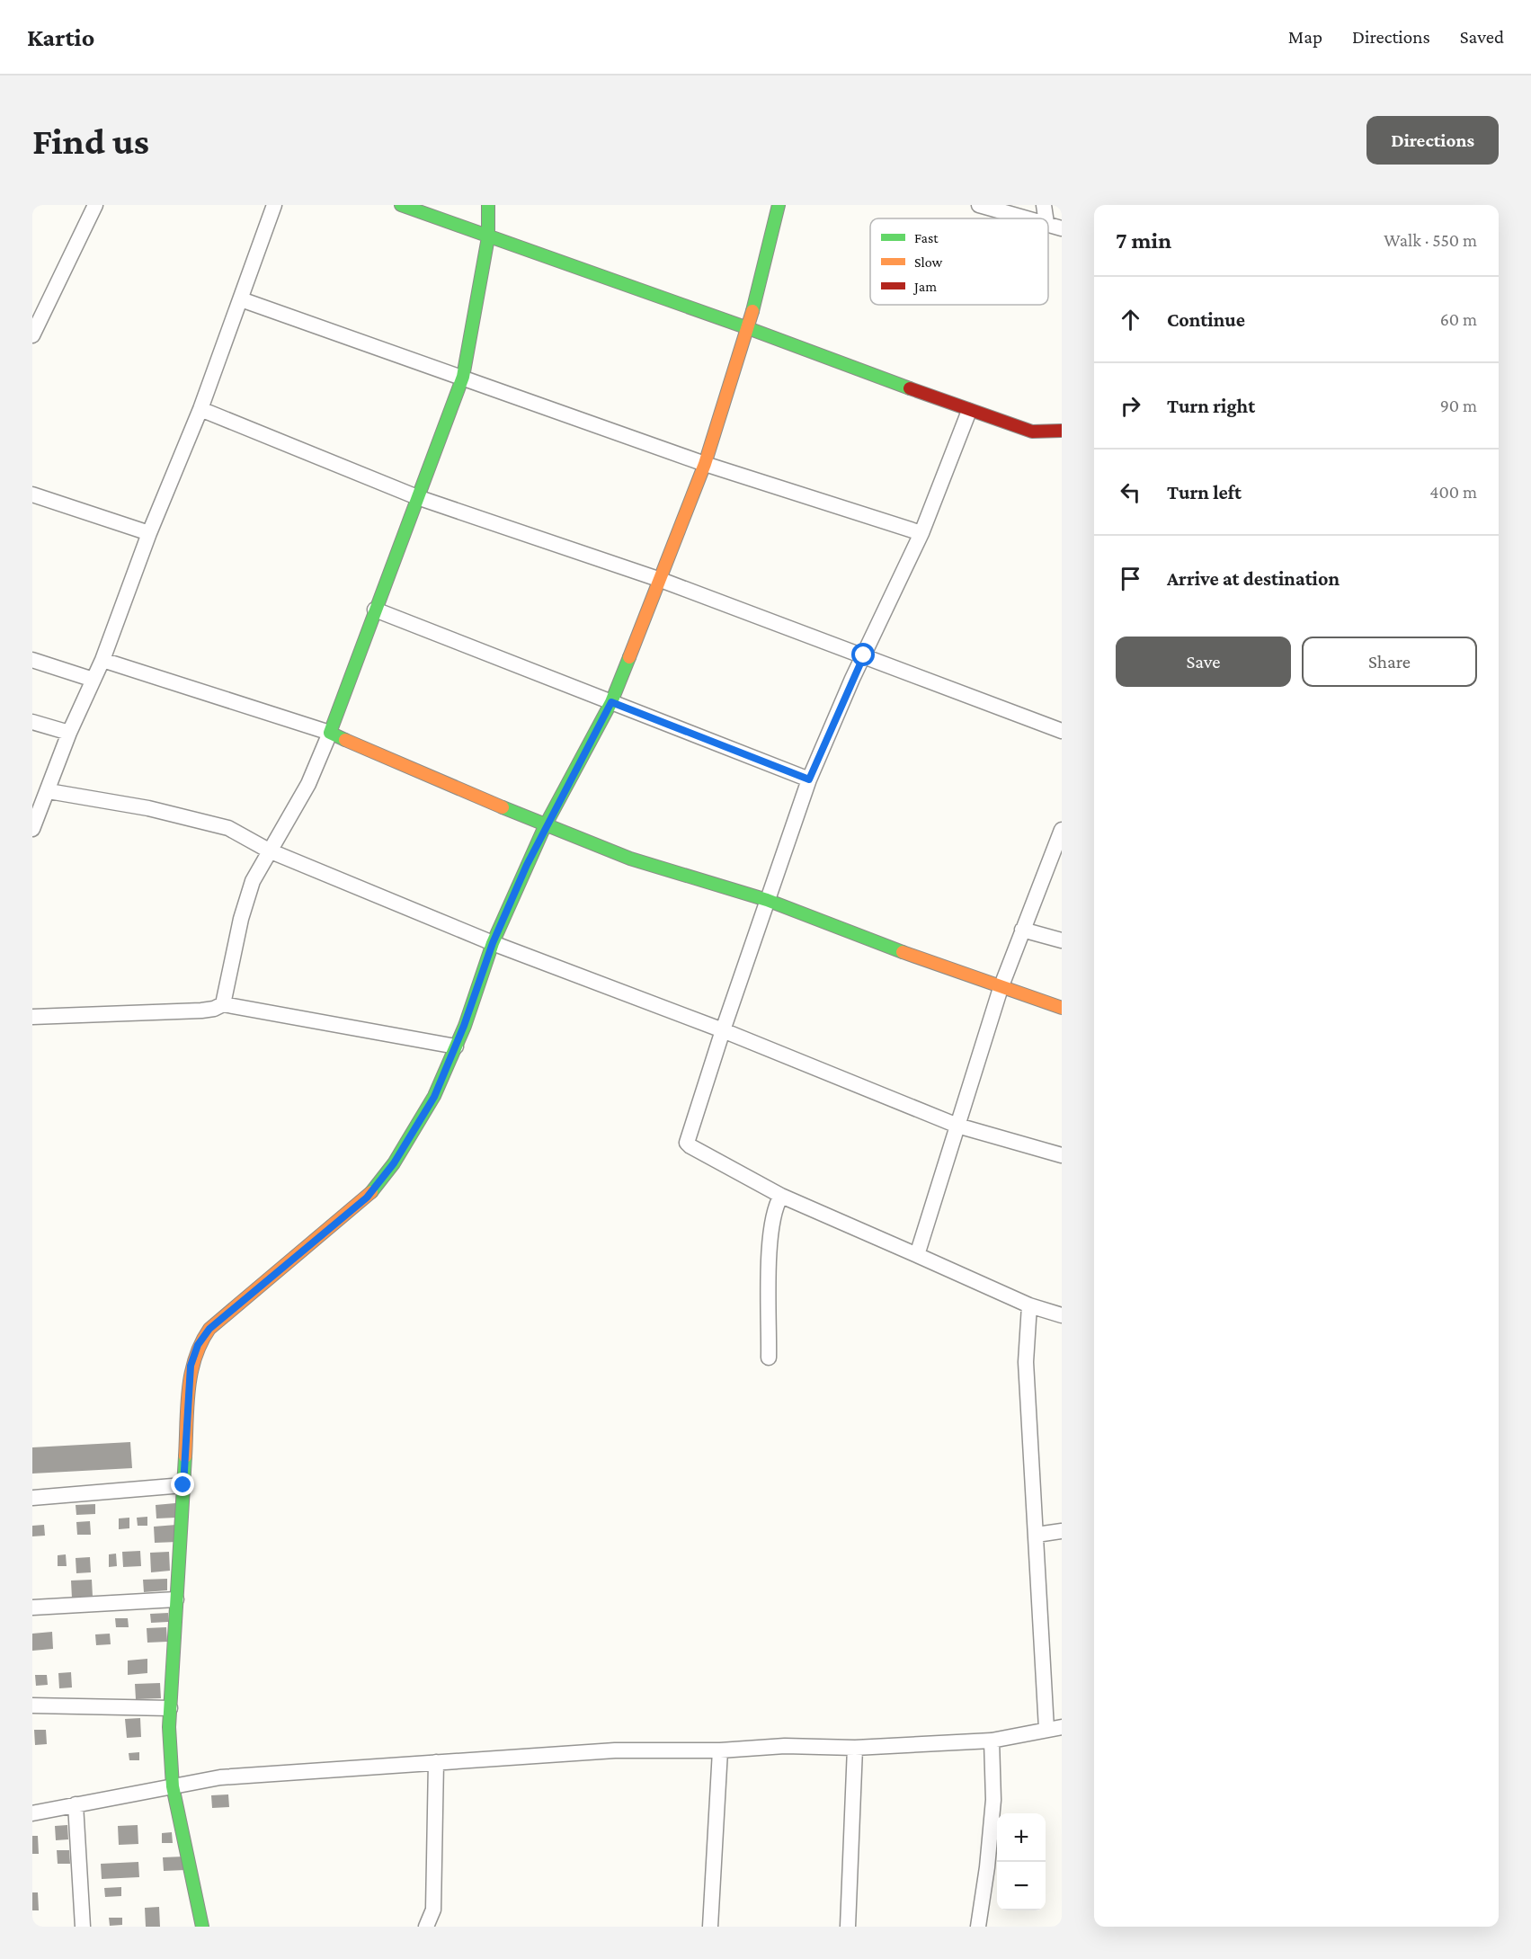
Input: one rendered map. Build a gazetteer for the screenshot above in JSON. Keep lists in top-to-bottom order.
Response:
{
  "legend": ["Fast", "Slow", "Jam"],
  "page": {
    "header": "Kartio",
    "nav": ["Map", "Directions", "Saved"],
    "buttons": [
      "Directions",
      ["Save", "Share"]
    ],
    "title": "Find us",
    "heading": ["7 min", "Walk · 550 m"],
    "list": [
      ["Continue", "60 m"],
      ["Turn right", "90 m"],
      ["Turn left", "400 m"],
      "Arrive at destination"
    ],
    "map_buttons": ["+", "−"]
  }
}
